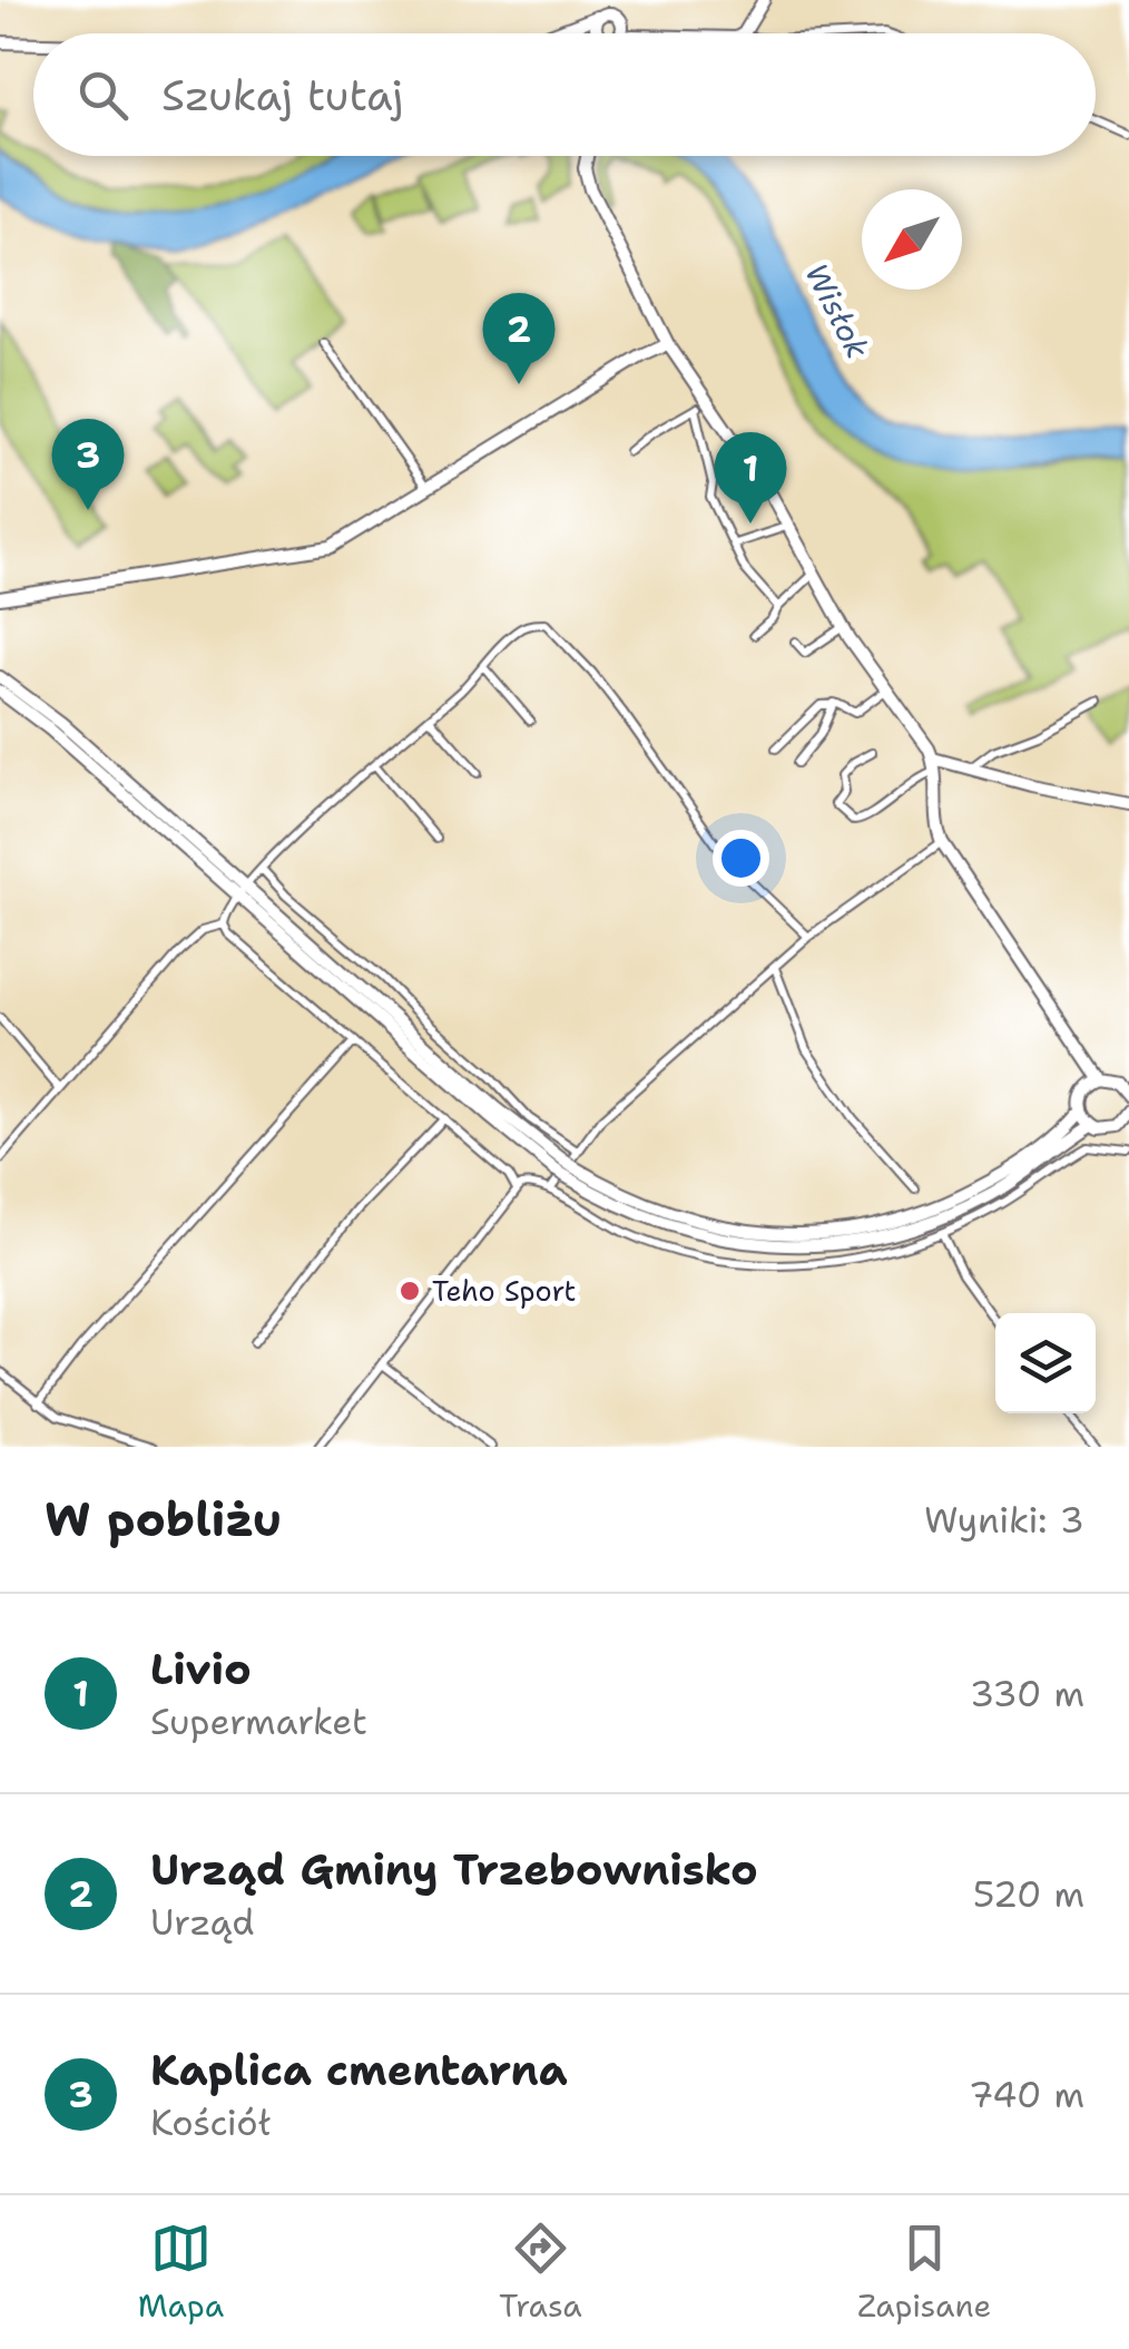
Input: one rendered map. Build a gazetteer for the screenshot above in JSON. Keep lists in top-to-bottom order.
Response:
{
  "water": ["Wisłok"],
  "places": ["Teho Sport"],
  "north": "bottom left",
  "page": {
    "search": "Szukaj tutaj",
    "pins": ["2", "3", "1"],
    "heading": ["W pobliżu", "Wyniki: 3"],
    "list": [
      {
        "mark": "1",
        "name": "Livio",
        "note": "Supermarket",
        "value": "330 m"
      },
      {
        "mark": "2",
        "name": "Urząd Gminy Trzebownisko",
        "note": "Urząd",
        "value": "520 m"
      },
      {
        "mark": "3",
        "name": "Kaplica cmentarna",
        "note": "Kościół",
        "value": "740 m"
      }
    ],
    "nav": ["Mapa", "Trasa", "Zapisane"]
  }
}
